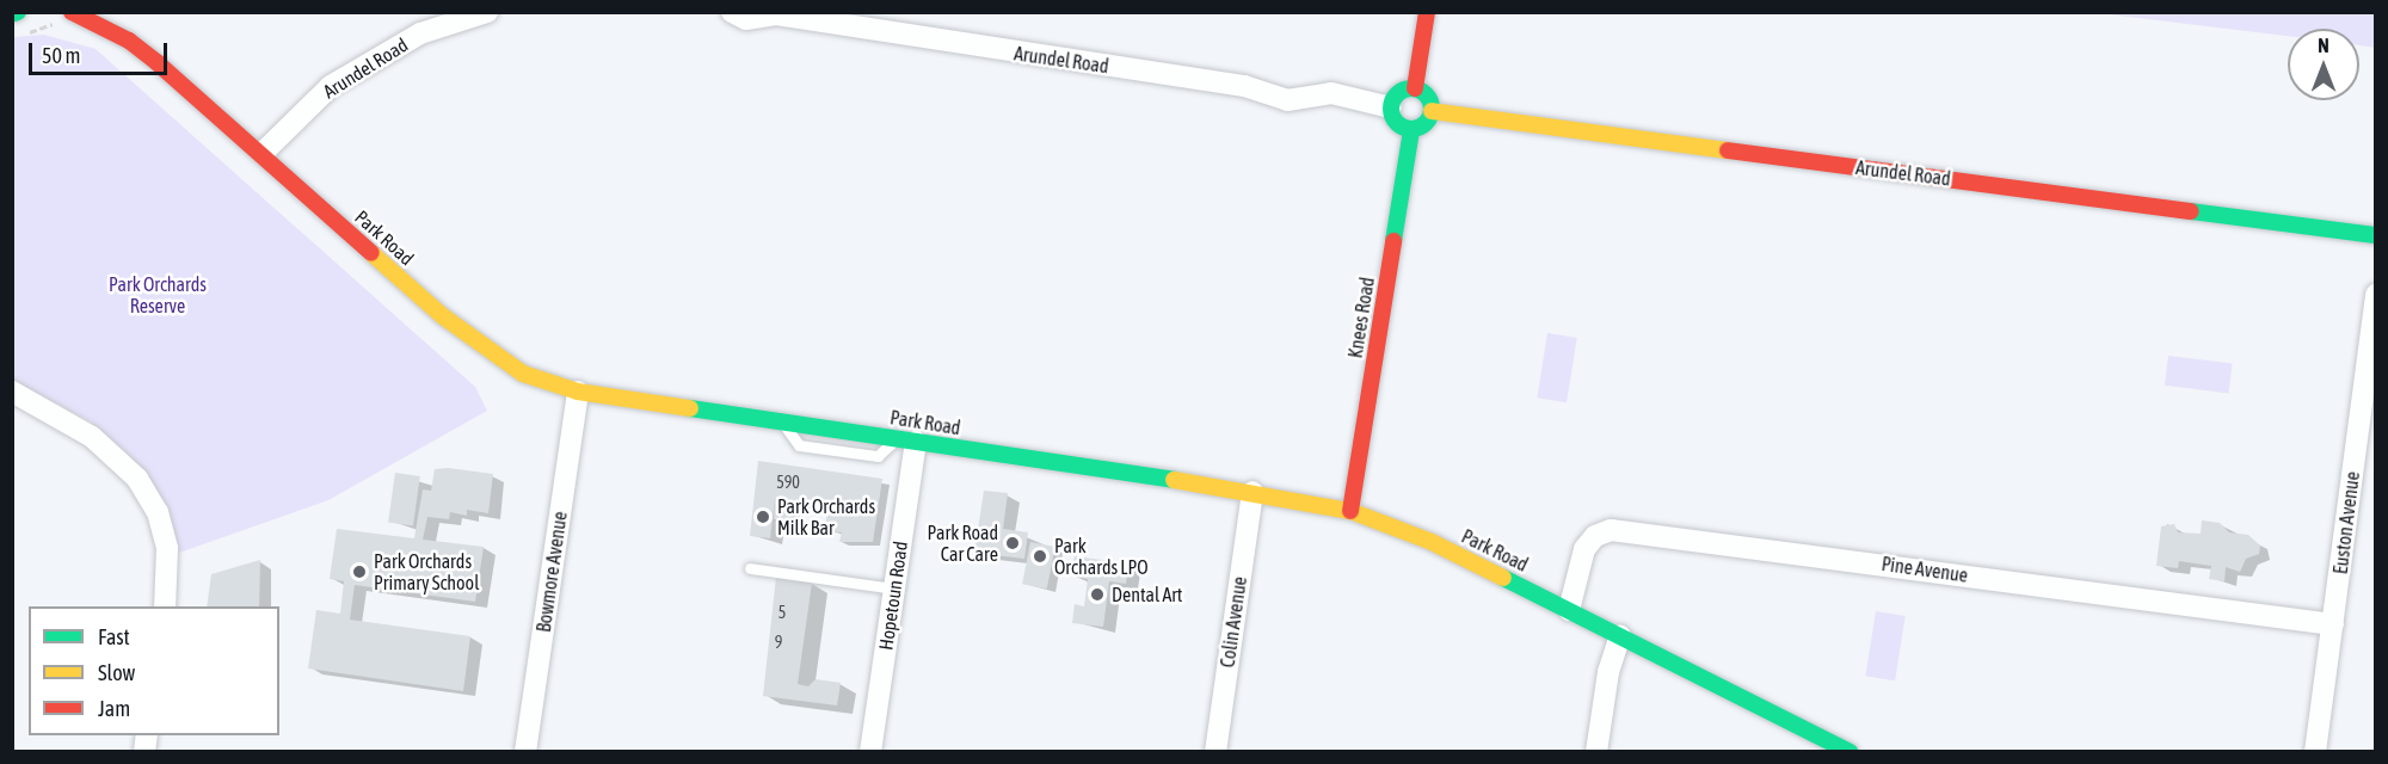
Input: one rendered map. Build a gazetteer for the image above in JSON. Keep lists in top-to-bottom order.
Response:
{
  "streets": {
    "street": [
      "Arundel Road",
      "Park Road",
      "Knees Road",
      "Euston Avenue",
      "Pine Avenue",
      "Bowmore Avenue",
      "Hopetoun Road",
      "Colin Avenue"
    ]
  },
  "crossings": [
    ["Arundel Road", "Park Road"],
    ["Arundel Road", "Knees Road"],
    ["Park Road", "Knees Road"],
    ["Park Road", "Pine Avenue"],
    ["Park Road", "Bowmore Avenue"],
    ["Park Road", "Hopetoun Road"],
    ["Park Road", "Colin Avenue"],
    ["Euston Avenue", "Pine Avenue"]
  ],
  "parks": ["Park Orchards Reserve"],
  "places": [
    "Park Orchards Milk Bar",
    "Park Road Car Care",
    "Park Orchards LPO",
    "Park Orchards Primary School",
    "Dental Art"
  ],
  "house_numbers": ["590", "5", "9"],
  "legend": ["Fast", "Slow", "Jam"],
  "scale_bar": "50 m",
  "north": "top"
}
